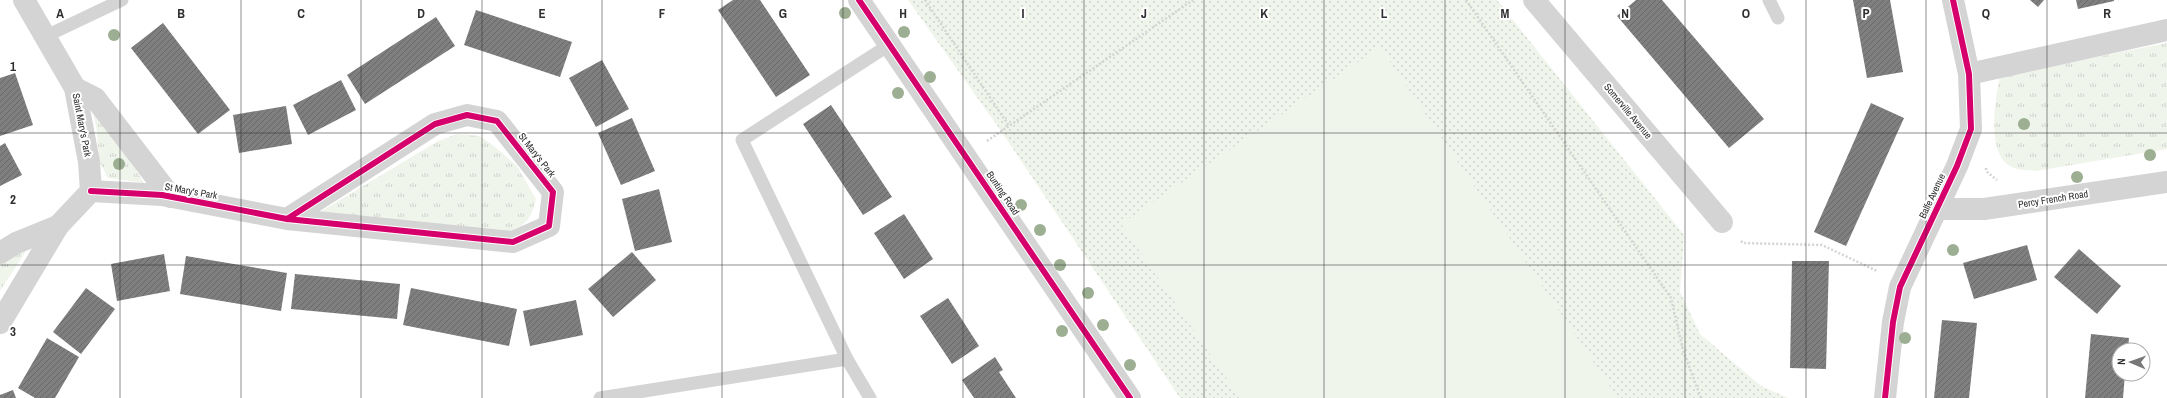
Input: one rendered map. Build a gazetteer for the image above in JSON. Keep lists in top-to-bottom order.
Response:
{
  "streets": {
    "street": [
      "Somerville Avenue",
      "Saint Mary's Park",
      "St Mary's Park",
      "Bunting Road",
      "Balfe Avenue",
      "Percy French Road"
    ]
  },
  "crossings": [
    ["Saint Mary's Park", "St Mary's Park"],
    ["Balfe Avenue", "Percy French Road"]
  ],
  "north": "left",
  "grid": {
    "columns": [
      "A",
      "B",
      "C",
      "D",
      "E",
      "F",
      "G",
      "H",
      "I",
      "J",
      "K",
      "L",
      "M",
      "N",
      "O",
      "P",
      "Q",
      "R"
    ],
    "rows": ["1", "2", "3"]
  }
}
